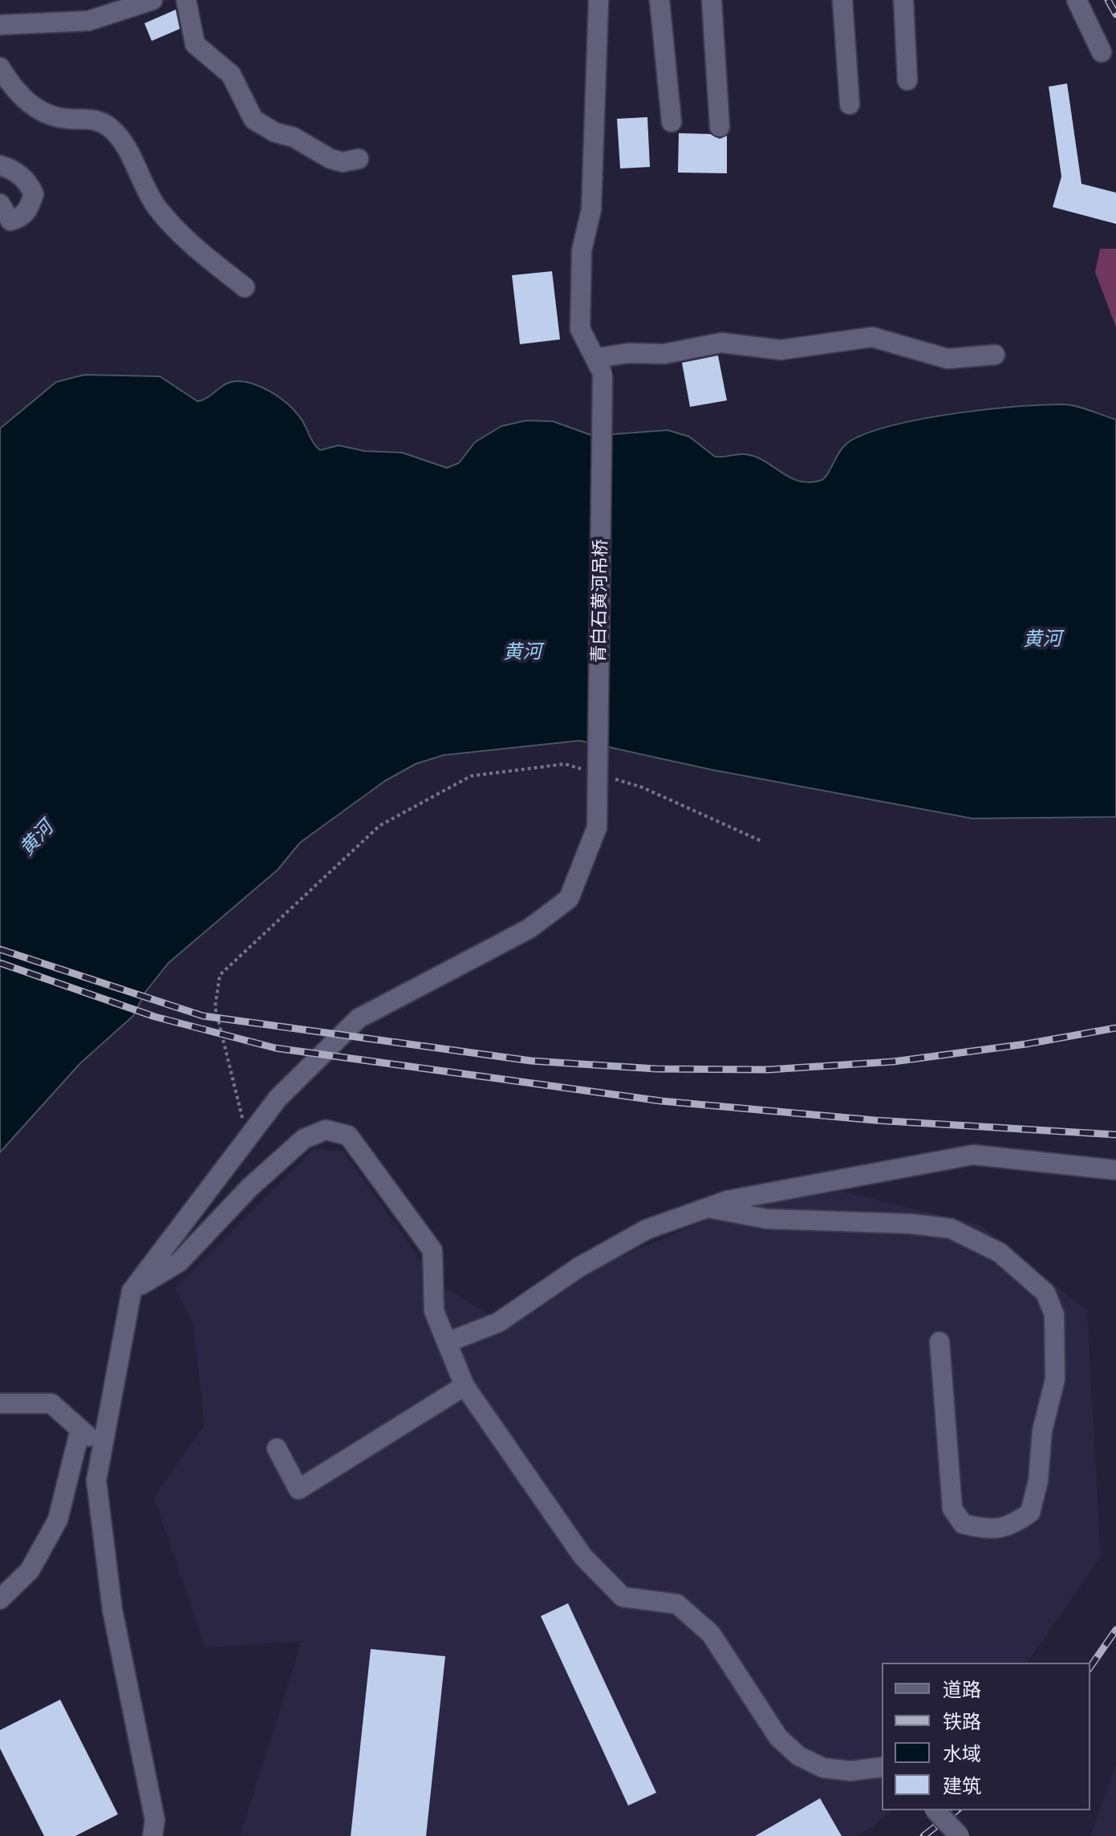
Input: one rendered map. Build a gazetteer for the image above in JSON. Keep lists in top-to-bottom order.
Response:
{
  "streets": {
    "street": ["青白石黄河吊桥"]
  },
  "water": ["黄河"],
  "legend": [
    "道路",
    "铁路",
    "水域",
    "建筑"
  ]
}
